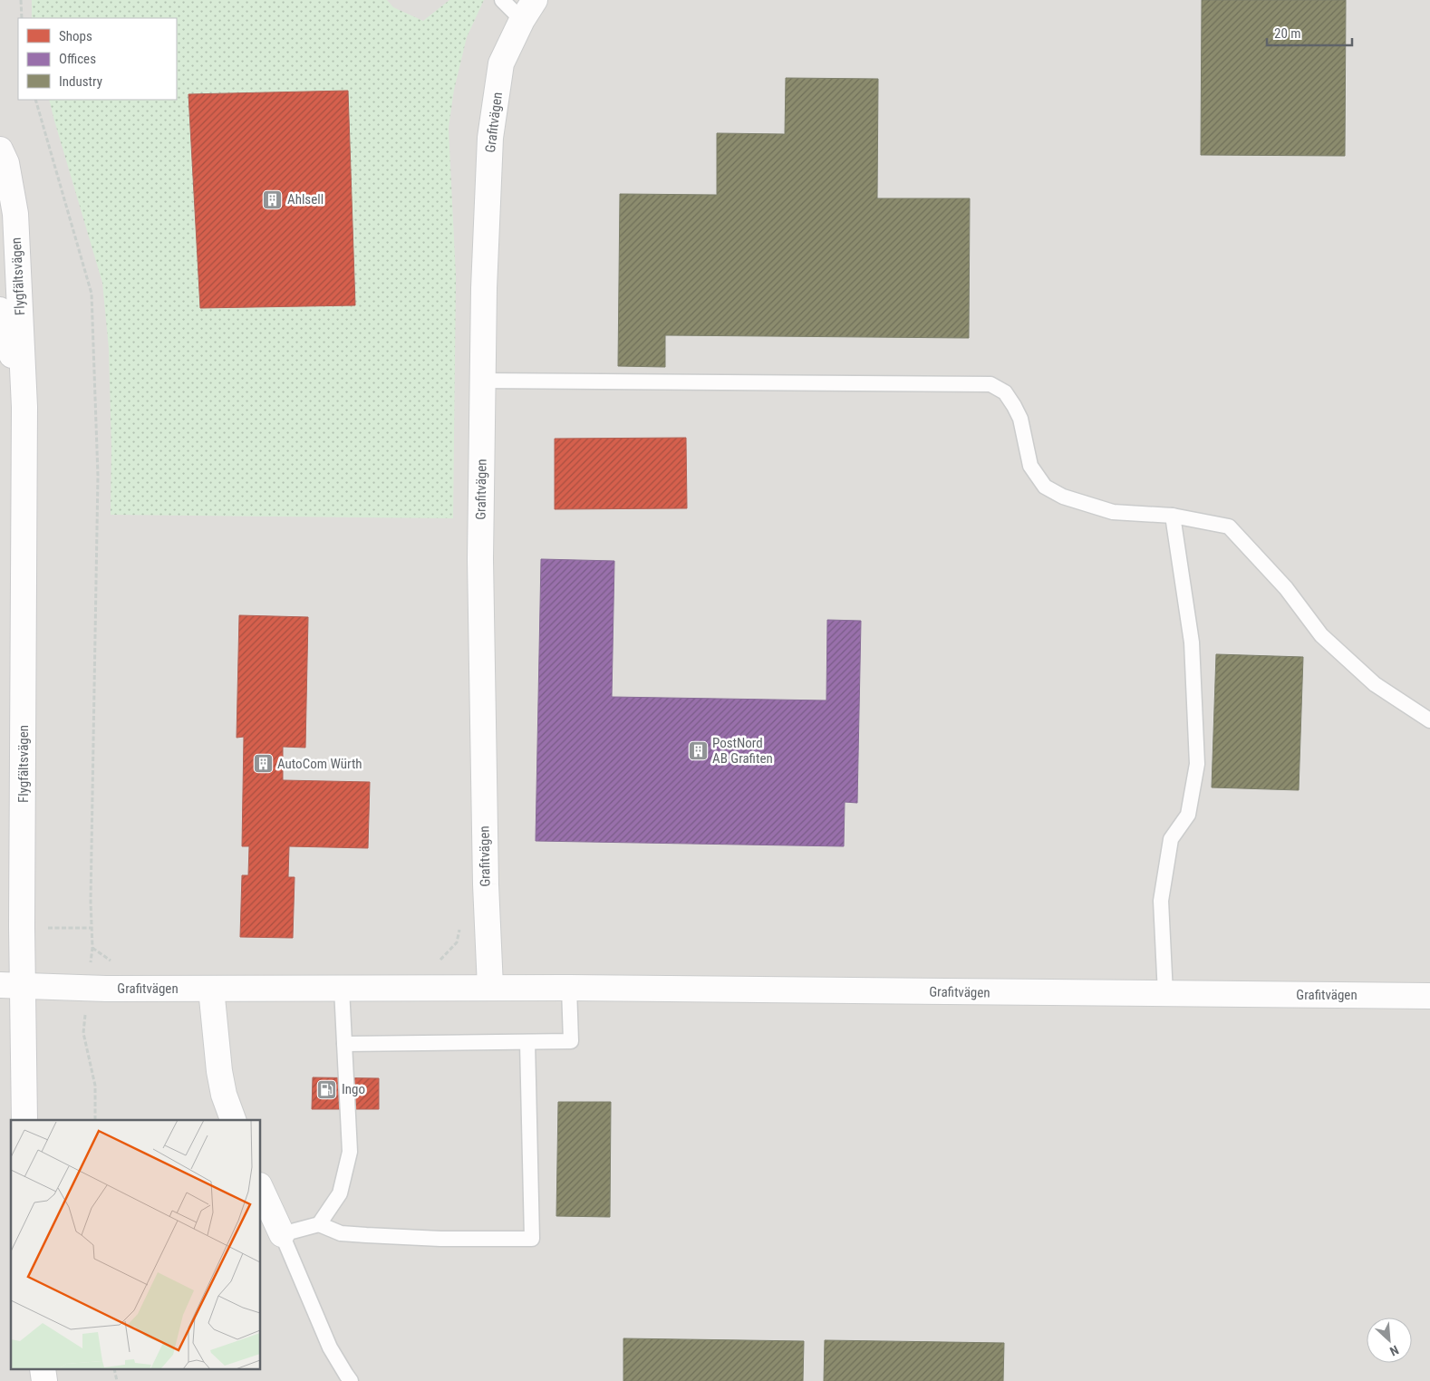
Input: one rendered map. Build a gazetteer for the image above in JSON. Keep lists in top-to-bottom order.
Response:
{
  "streets": {
    "street": ["Grafitvägen", "Flygfältsvägen"]
  },
  "crossings": [
    ["Grafitvägen", "Flygfältsvägen"]
  ],
  "places": {
    "building": ["Ahlsell", "PostNord AB Grafiten", "AutoCom Würth"],
    "fuel station": ["Ingo"]
  },
  "legend": ["Shops", "Offices", "Industry"],
  "scale_bar": "20 m",
  "north": "bottom right"
}
